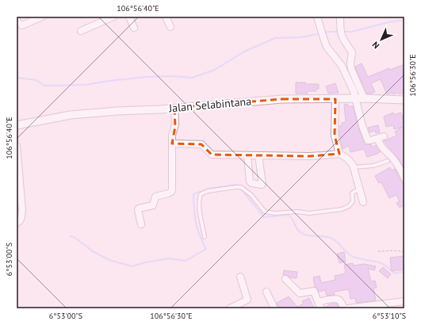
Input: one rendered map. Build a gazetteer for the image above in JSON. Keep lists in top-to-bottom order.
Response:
{
  "streets": {
    "street": ["Jalan Selabintana"]
  },
  "north": "bottom left",
  "coordinates": [
    "106°56'40\"E",
    "106°56'30\"E",
    "6°53'00\"S",
    "6°53'10\"S"
  ]
}
